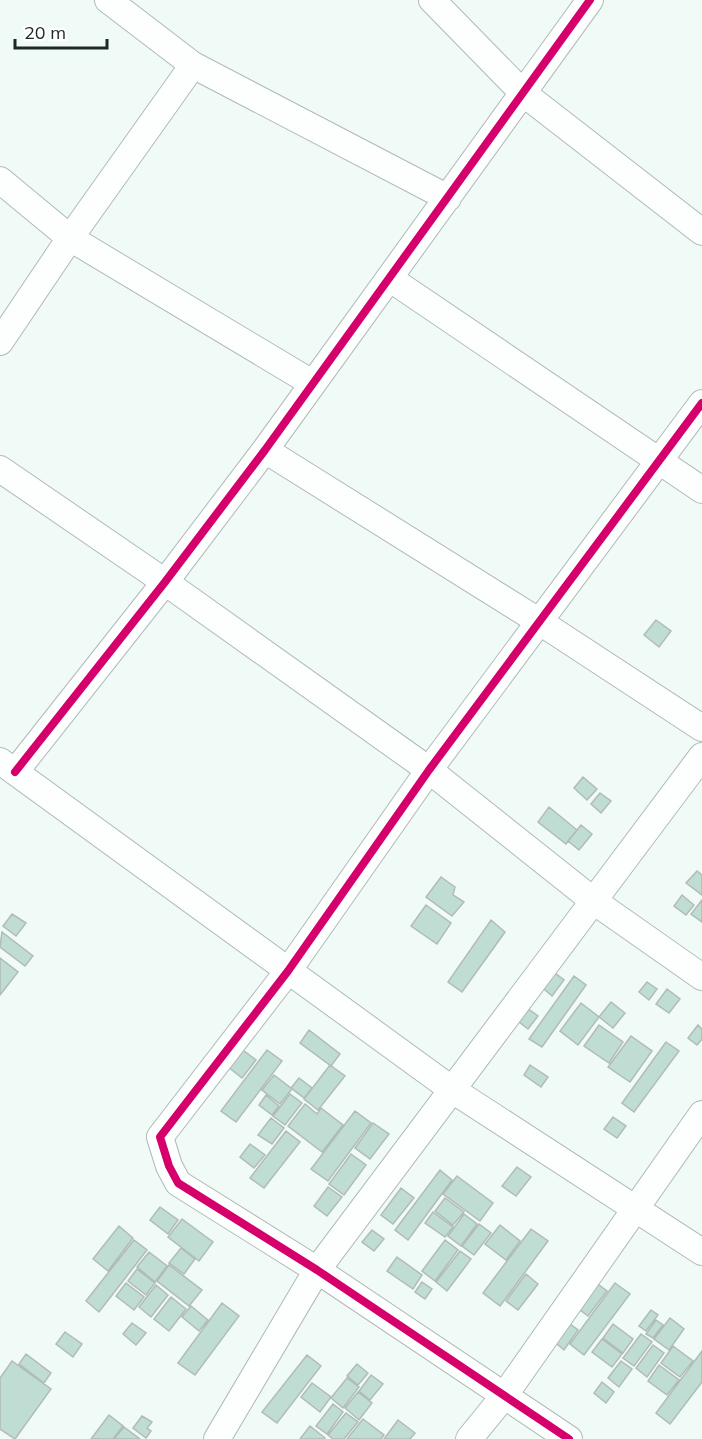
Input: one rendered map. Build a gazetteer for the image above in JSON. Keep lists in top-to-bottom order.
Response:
{
  "scale_bar": "20 m"
}
